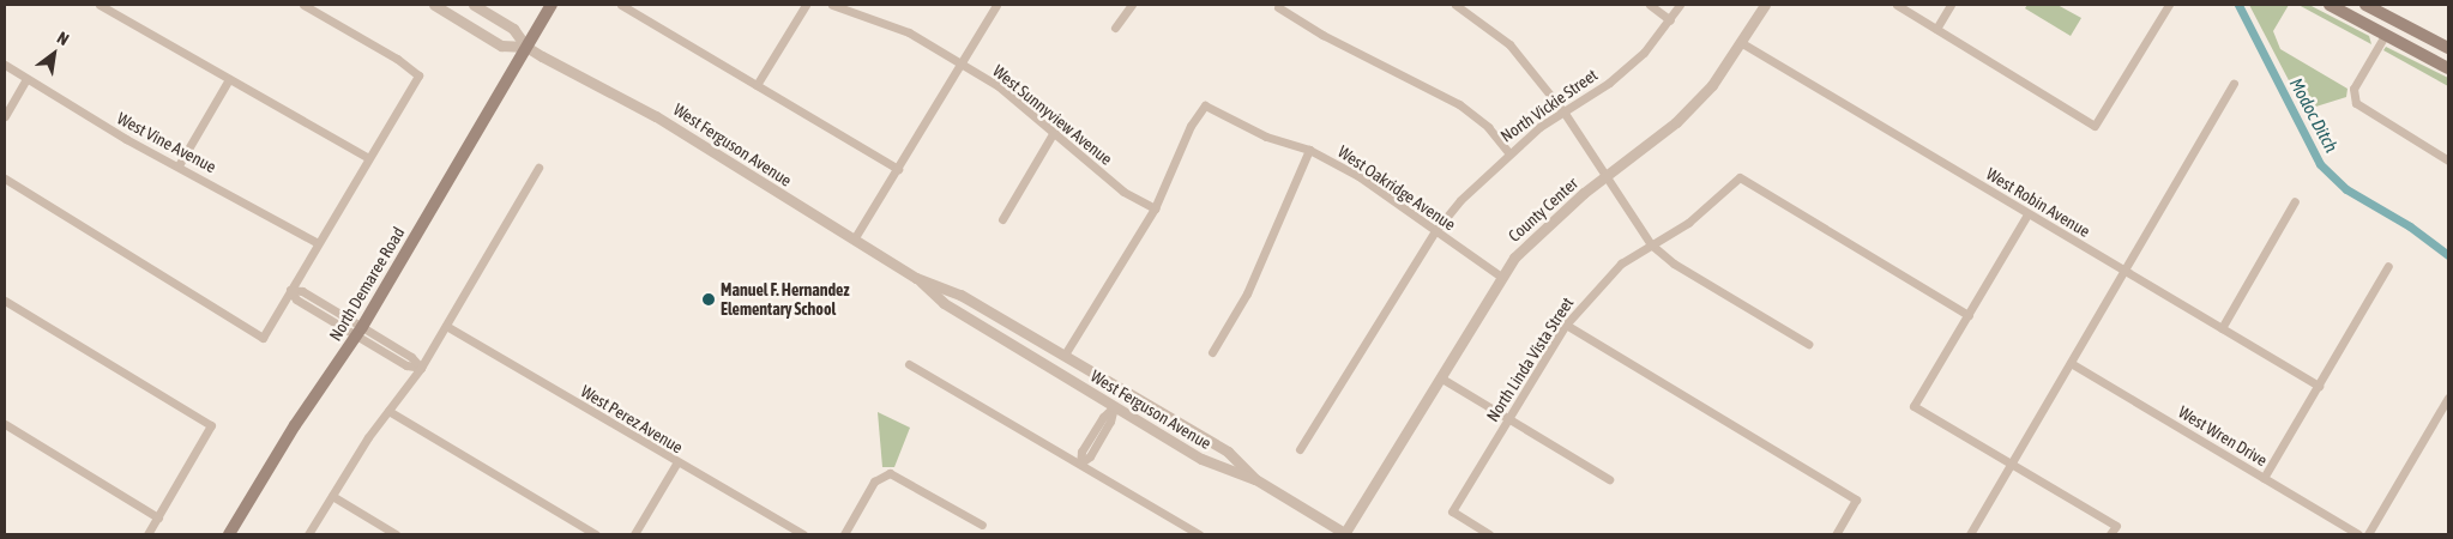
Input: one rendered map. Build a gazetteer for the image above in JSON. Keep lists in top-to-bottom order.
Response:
{
  "streets": {
    "main road": ["North Demaree Road"],
    "street": [
      "North Vickie Street",
      "West Sunnyview Avenue",
      "West Vine Avenue",
      "West Ferguson Avenue",
      "West Oakridge Avenue",
      "West Robin Avenue",
      "County Center",
      "North Linda Vista Street",
      "West Perez Avenue",
      "West Wren Drive"
    ]
  },
  "crossings": [
    ["North Vickie Street", "West Oakridge Avenue"],
    ["West Sunnyview Avenue", "West Oakridge Avenue"],
    ["West Ferguson Avenue", "County Center"],
    ["West Ferguson Avenue", "North Demaree Road"],
    ["West Oakridge Avenue", "County Center"],
    ["West Robin Avenue", "County Center"]
  ],
  "water": ["Modoc Ditch"],
  "places": ["Manuel F. Hernandez Elementary School"],
  "north": "top right"
}
